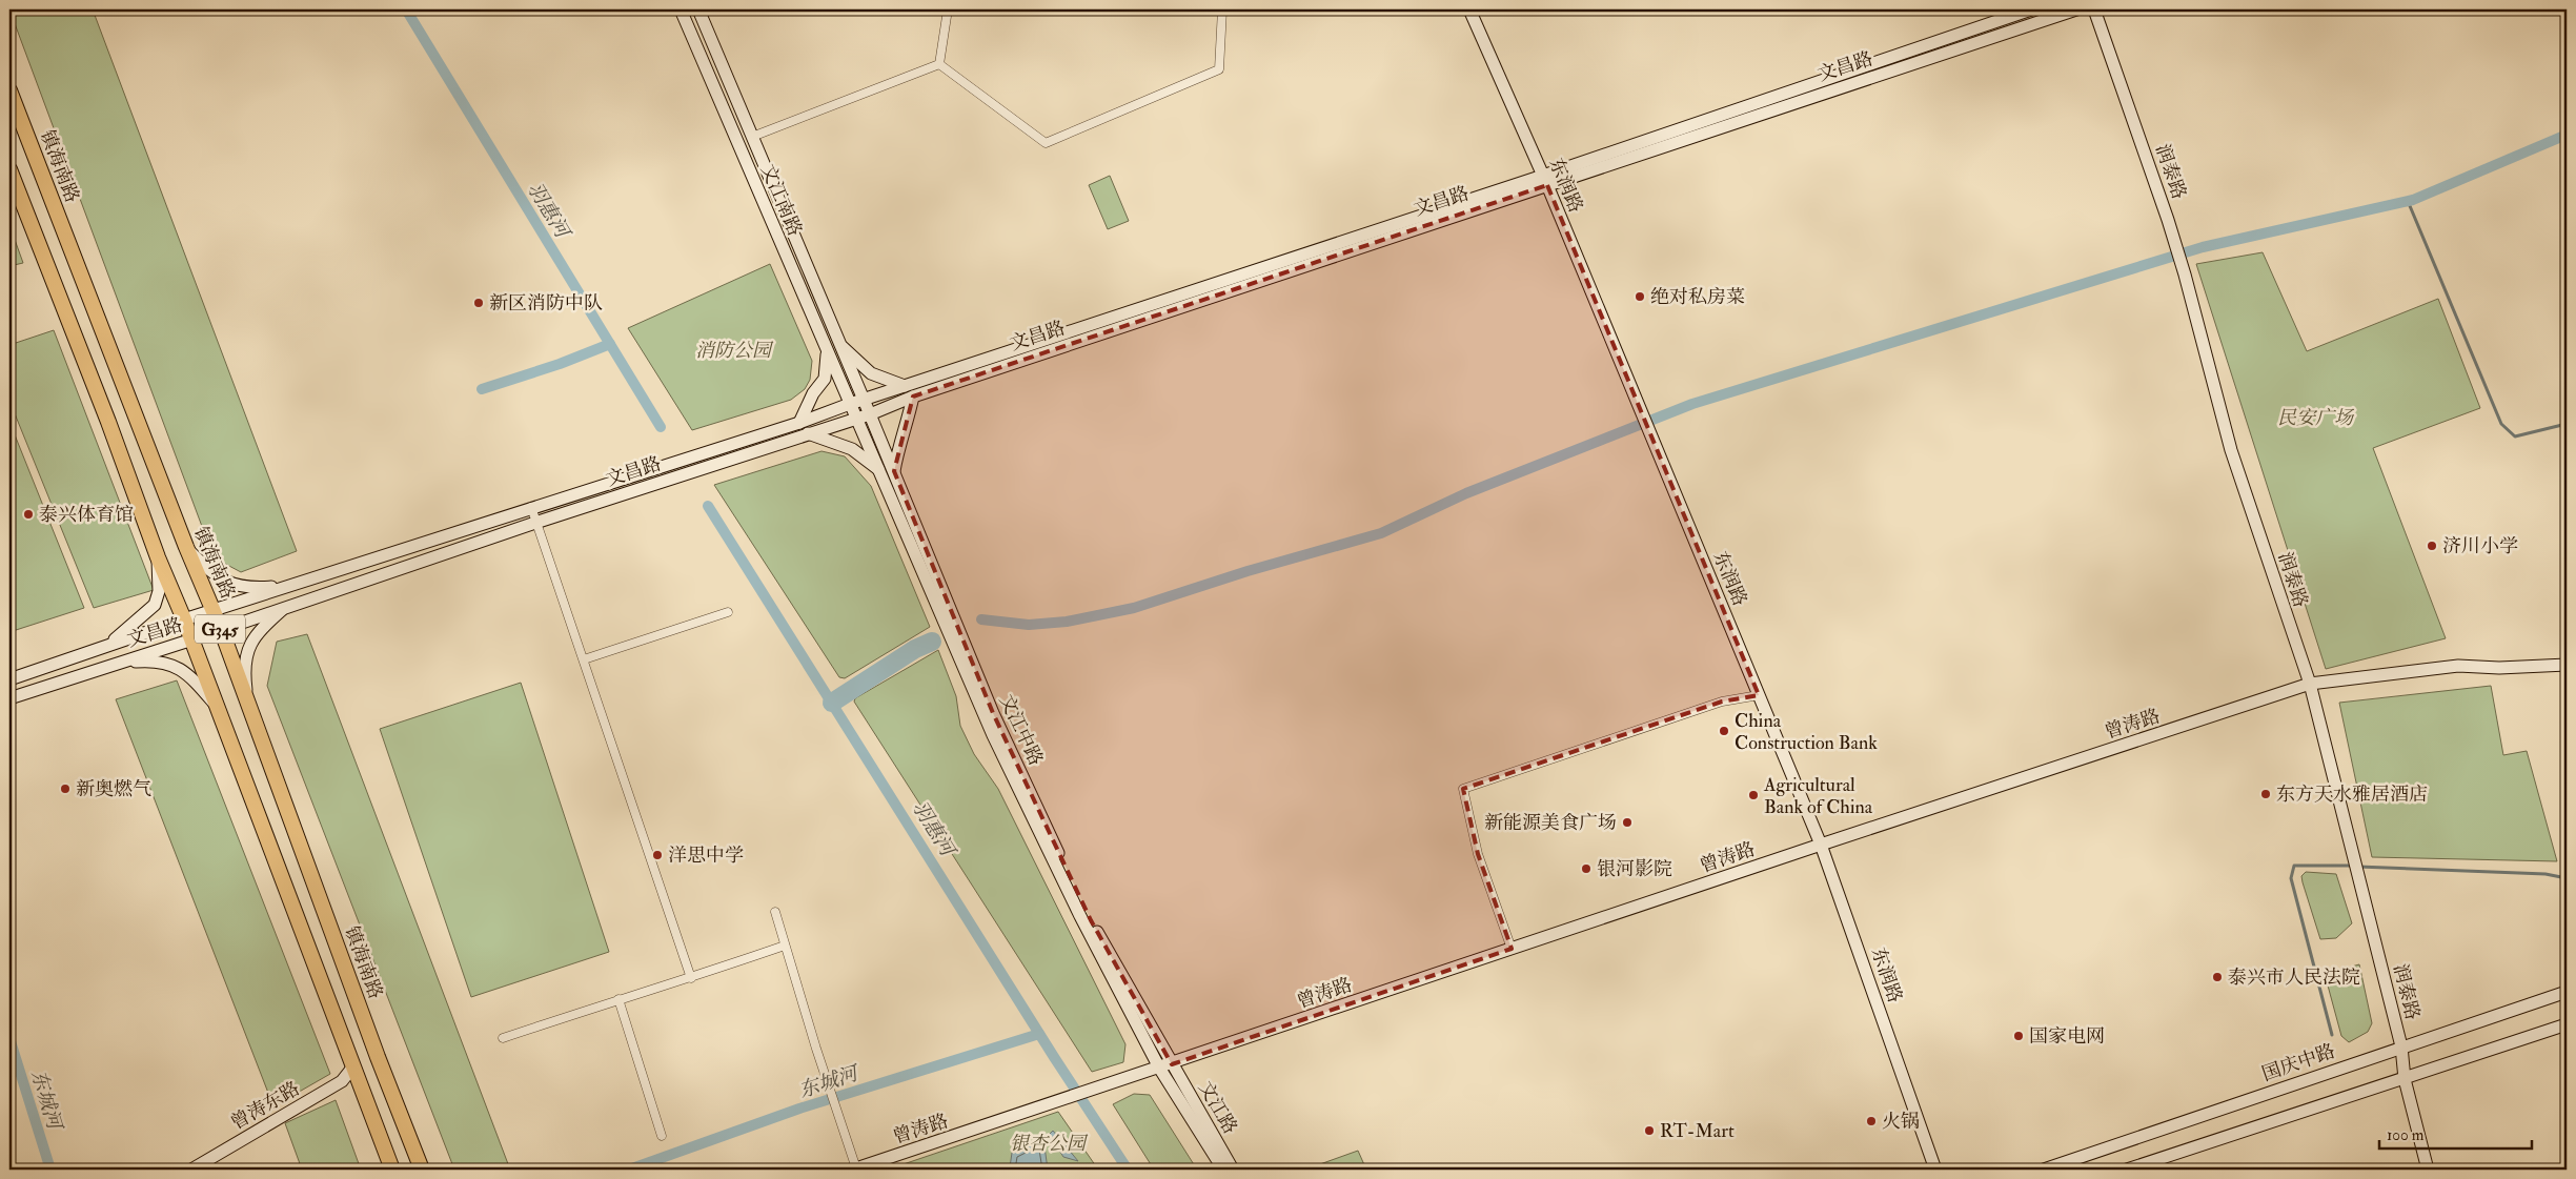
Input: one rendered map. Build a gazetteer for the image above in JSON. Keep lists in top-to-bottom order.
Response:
{
  "streets": {
    "highway": ["镇海南路", "G345"],
    "main road": [
      "文昌路",
      "润泰路",
      "东润路",
      "文江南路",
      "曾涛路",
      "文江中路",
      "国庆中路",
      "曾涛东路",
      "文江路"
    ]
  },
  "crossings": [
    ["文昌路", "镇海南路"],
    ["文昌路", "东润路"],
    ["文昌路", "文江南路"],
    ["文昌路", "G345"],
    ["文昌路", "文江中路"],
    ["润泰路", "曾涛路"],
    ["润泰路", "国庆中路"],
    ["东润路", "曾涛路"],
    ["文江南路", "文江中路"],
    ["G345", "曾涛东路"],
    ["曾涛路", "文江中路"],
    ["曾涛路", "文江路"],
    ["文江中路", "文江路"]
  ],
  "water": ["羽惠河", "东城河"],
  "parks": ["消防公园", "民安广场", "银杏公园"],
  "places": [
    "绝对私房菜",
    "新区消防中队",
    "泰兴体育馆",
    "济川小学",
    "China Construction Bank",
    "新奥燃气",
    "东方天水雅居酒店",
    "Agricultural Bank of China",
    "新能源美食广场",
    "洋思中学",
    "银河影院",
    "泰兴市人民法院",
    "国家电网",
    "火锅",
    "RT-Mart"
  ],
  "scale_bar": "100 m"
}
